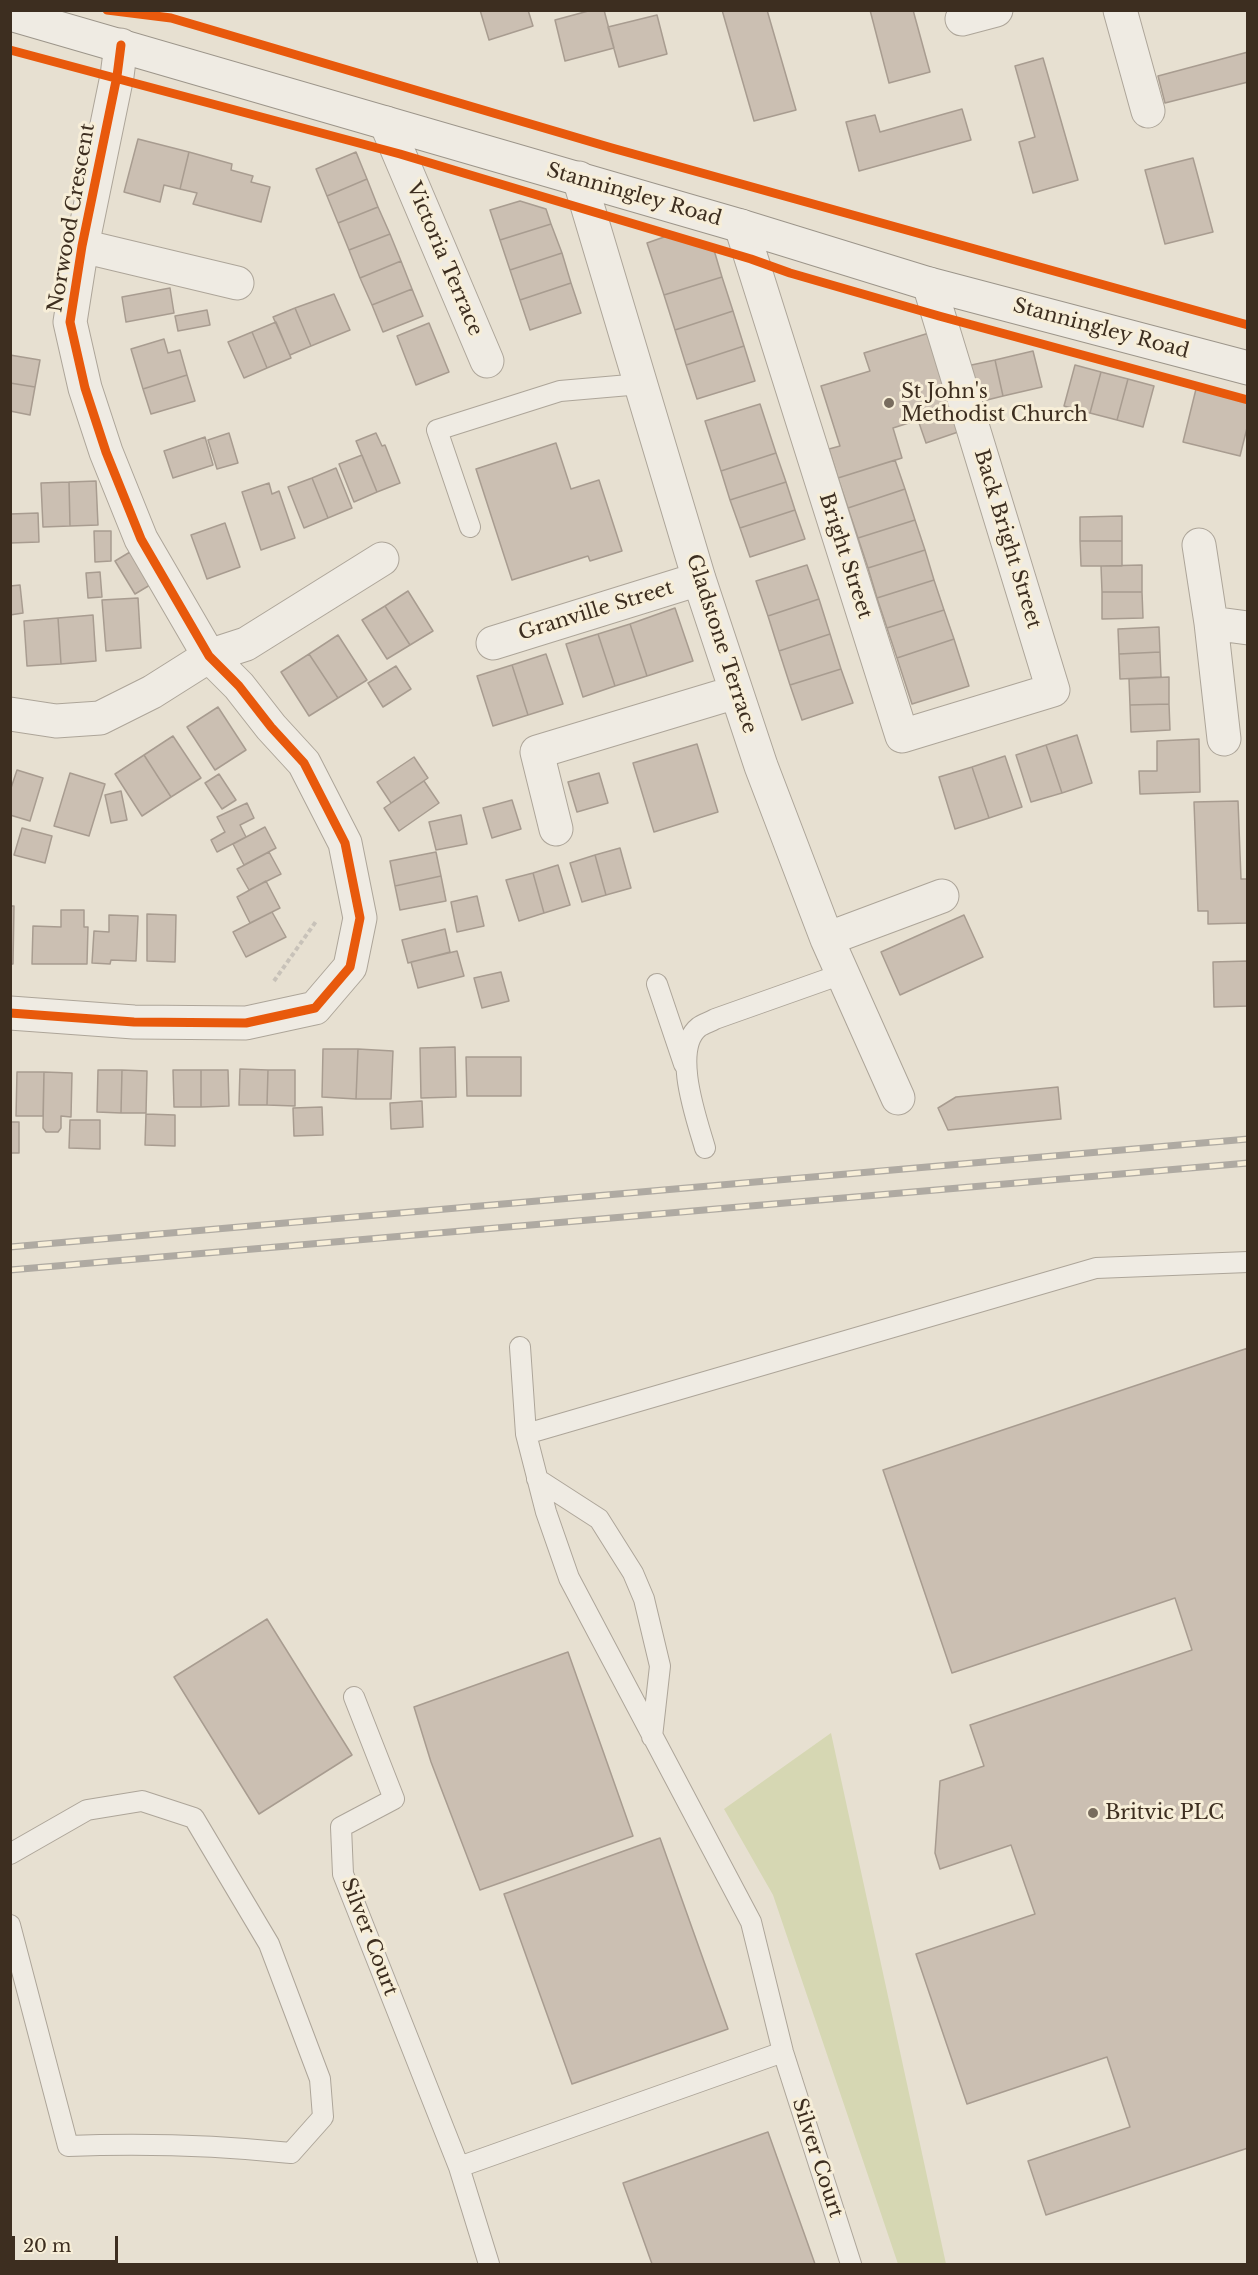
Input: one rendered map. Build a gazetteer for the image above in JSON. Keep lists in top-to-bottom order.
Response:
{
  "streets": {
    "street": [
      "Stanningley Road",
      "Norwood Crescent",
      "Victoria Terrace",
      "Back Bright Street",
      "Bright Street",
      "Granville Street",
      "Gladstone Terrace"
    ],
    "lane": ["Silver Court"]
  },
  "crossings": [
    ["Stanningley Road", "Norwood Crescent"],
    ["Stanningley Road", "Victoria Terrace"],
    ["Stanningley Road", "Back Bright Street"],
    ["Stanningley Road", "Bright Street"],
    ["Stanningley Road", "Gladstone Terrace"],
    ["Back Bright Street", "Bright Street"],
    ["Granville Street", "Gladstone Terrace"]
  ],
  "places": ["St John's Methodist Church", "Britvic PLC"],
  "scale_bar": "20 m"
}
